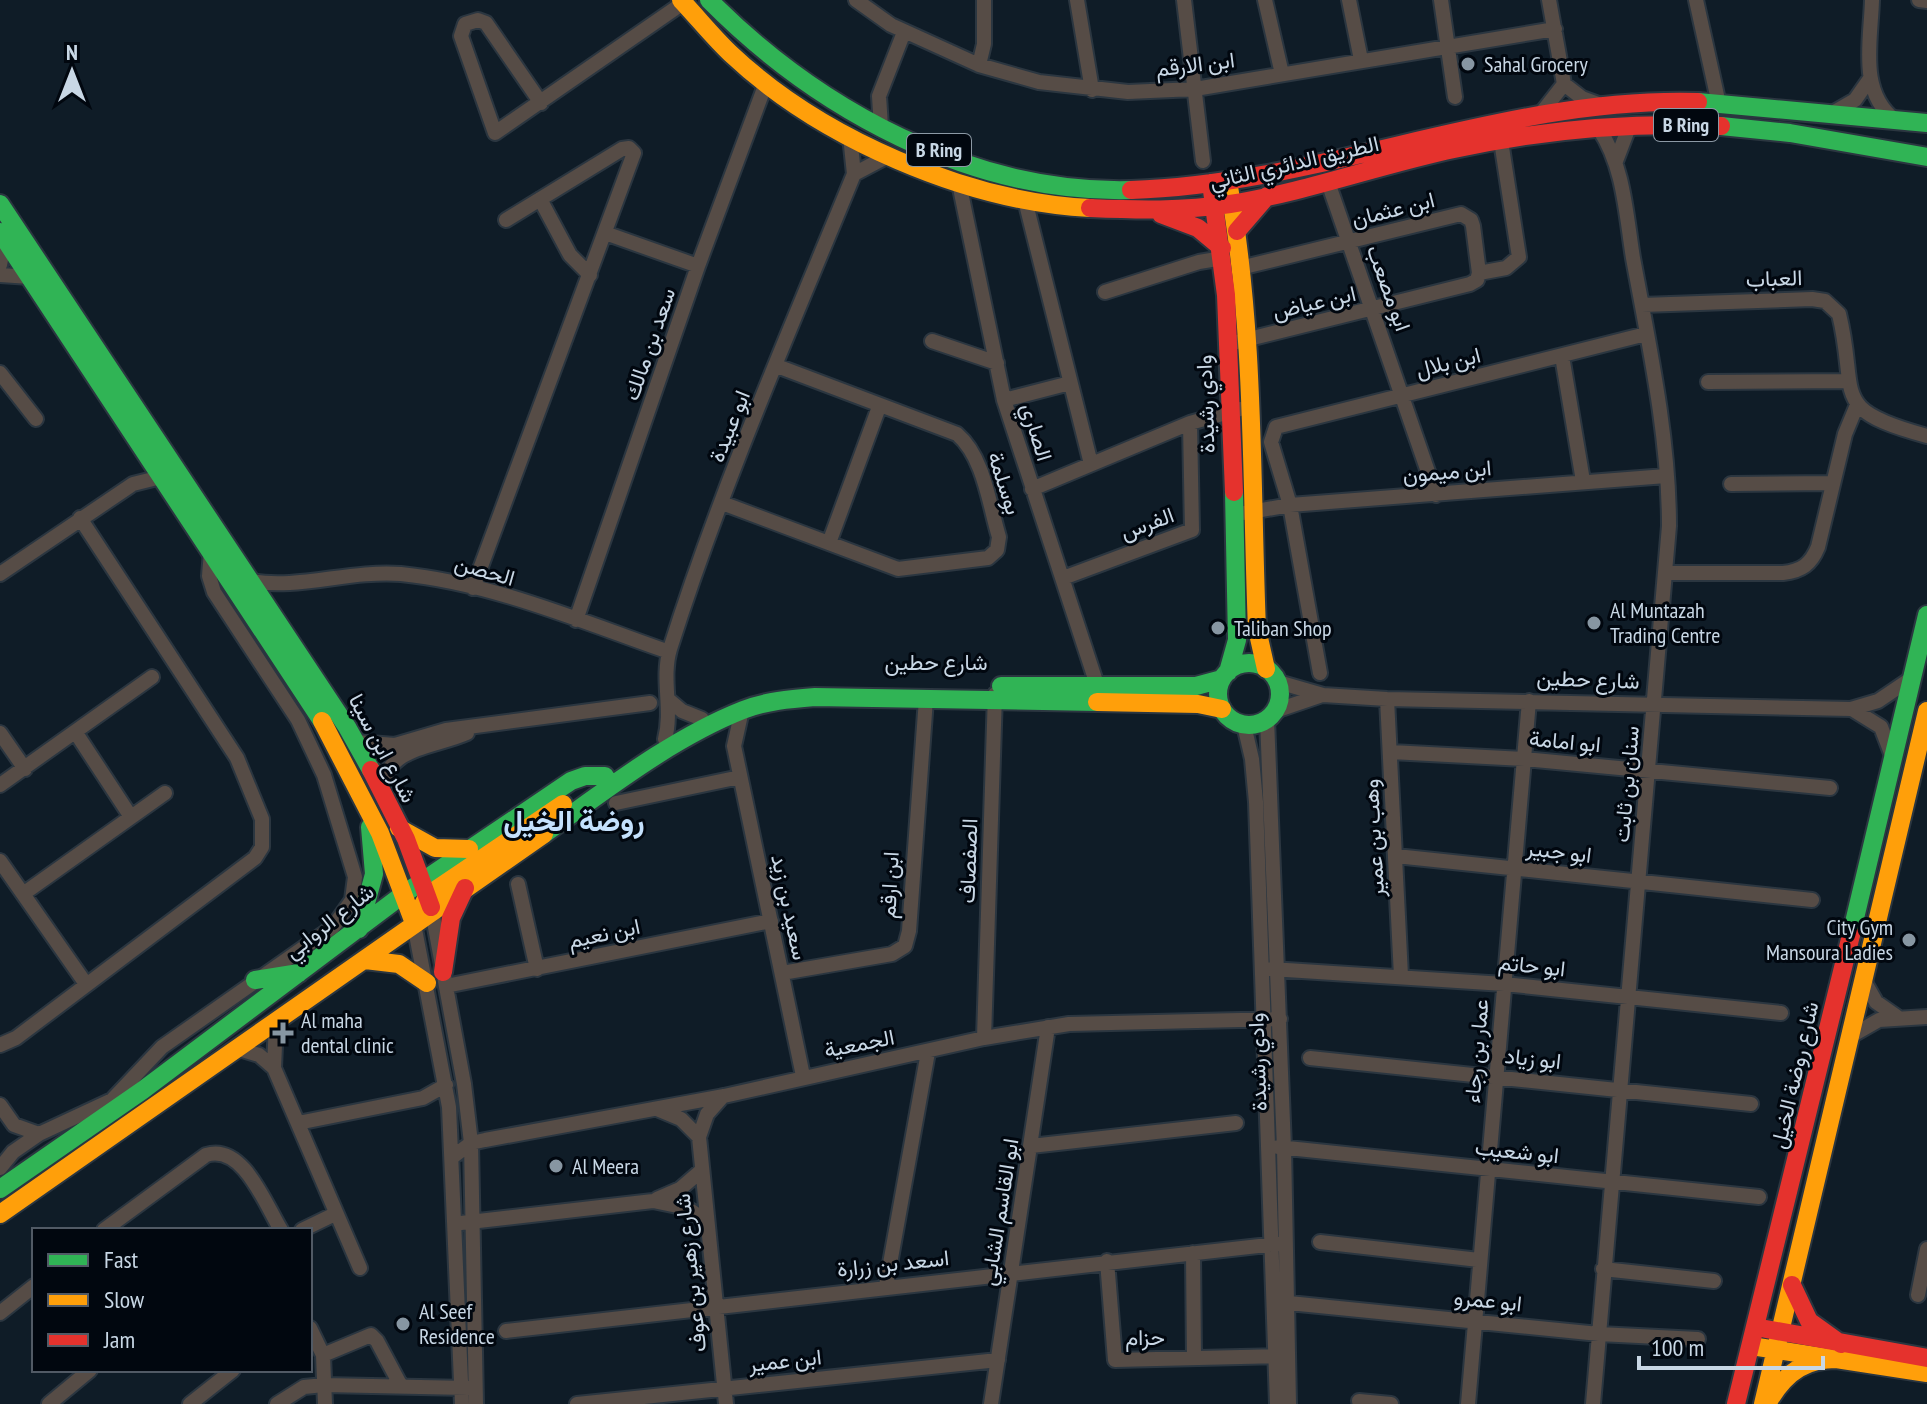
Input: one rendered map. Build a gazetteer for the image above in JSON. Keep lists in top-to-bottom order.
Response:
{
  "streets": {
    "street": [
      "ابن الارقم",
      "B Ring",
      "الطريق الدائري الثاني",
      "ابن عثمان",
      "العباب",
      "ابو مصعب",
      "ابن عياض",
      "سعد بن مالك",
      "ابن بلال",
      "وادي رشيدة",
      "ابو عبيدة",
      "الصاري",
      "ابن ميمون",
      "بوسلمة",
      "الفرس",
      "الحصن",
      "شارع حطين",
      "ابو امامة",
      "شارع ابن سينا",
      "سنان بن ثابت",
      "وهب بن عمير",
      "ابو جبير",
      "الصفصاف",
      "ابن ارقم",
      "سعيد بن زيد",
      "شارع الروابي",
      "ابن نعيم",
      "ابو حاتم",
      "الجمعية",
      "عمار بن رجاء",
      "ابو زياد",
      "شارع روضة الخيل",
      "ابو شعيب",
      "ابو القاسم الشابي",
      "اسعد بن زرارة",
      "شارع زهير بن عوف",
      "ابو عمرو",
      "حزام",
      "ابن عمير"
    ]
  },
  "crossings": [
    ["الطريق الدائري الثاني", "سعد بن مالك"],
    ["الطريق الدائري الثاني", "وادي رشيدة"],
    ["الطريق الدائري الثاني", "ابو عبيدة"],
    ["الطريق الدائري الثاني", "الصاري"],
    ["الطريق الدائري الثاني", "سنان بن ثابت"],
    ["ابن عثمان", "ابو مصعب"],
    ["ابن عثمان", "ابن عياض"],
    ["ابن عثمان", "وادي رشيدة"],
    ["العباب", "سنان بن ثابت"],
    ["ابو مصعب", "ابن عياض"],
    ["ابو مصعب", "ابن بلال"],
    ["ابو مصعب", "ابن ميمون"],
    ["ابن عياض", "وادي رشيدة"],
    ["سعد بن مالك", "الحصن"],
    ["ابن بلال", "ابن ميمون"],
    ["ابن بلال", "سنان بن ثابت"],
    ["وادي رشيدة", "ابن ميمون"],
    ["وادي رشيدة", "شارع حطين"],
    ["وادي رشيدة", "ابو حاتم"],
    ["وادي رشيدة", "الجمعية"],
    ["وادي رشيدة", "ابو شعيب"],
    ["وادي رشيدة", "اسعد بن زرارة"],
    ["وادي رشيدة", "ابو عمرو"],
    ["وادي رشيدة", "حزام"],
    ["ابو عبيدة", "بوسلمة"],
    ["ابو عبيدة", "الحصن"],
    ["ابو عبيدة", "شارع الروابي"],
    ["الصاري", "الفرس"],
    ["الصاري", "شارع حطين"],
    ["ابن ميمون", "سنان بن ثابت"],
    ["الحصن", "شارع ابن سينا"],
    ["شارع حطين", "سنان بن ثابت"],
    ["شارع حطين", "وهب بن عمير"],
    ["شارع حطين", "الصفصاف"],
    ["شارع حطين", "ابن ارقم"],
    ["شارع حطين", "سعيد بن زيد"],
    ["شارع حطين", "شارع الروابي"],
    ["شارع حطين", "عمار بن رجاء"],
    ["شارع حطين", "شارع روضة الخيل"],
    ["ابو امامة", "سنان بن ثابت"],
    ["ابو امامة", "وهب بن عمير"],
    ["ابو امامة", "عمار بن رجاء"],
    ["شارع ابن سينا", "شارع الروابي"],
    ["شارع ابن سينا", "ابن نعيم"],
    ["شارع ابن سينا", "الجمعية"],
    ["سنان بن ثابت", "ابو جبير"],
    ["سنان بن ثابت", "ابو حاتم"],
    ["سنان بن ثابت", "ابو زياد"],
    ["سنان بن ثابت", "ابو شعيب"],
    ["سنان بن ثابت", "ابو عمرو"],
    ["وهب بن عمير", "ابو جبير"],
    ["وهب بن عمير", "ابو حاتم"],
    ["ابو جبير", "عمار بن رجاء"],
    ["الصفصاف", "الجمعية"],
    ["ابن ارقم", "سعيد بن زيد"],
    ["سعيد بن زيد", "شارع الروابي"],
    ["سعيد بن زيد", "ابن نعيم"],
    ["سعيد بن زيد", "الجمعية"],
    ["شارع الروابي", "ابن نعيم"],
    ["ابو حاتم", "عمار بن رجاء"],
    ["الجمعية", "ابو القاسم الشابي"],
    ["عمار بن رجاء", "ابو زياد"],
    ["عمار بن رجاء", "ابو شعيب"],
    ["عمار بن رجاء", "ابو عمرو"],
    ["ابو القاسم الشابي", "اسعد بن زرارة"],
    ["ابو القاسم الشابي", "ابن عمير"],
    ["اسعد بن زرارة", "شارع زهير بن عوف"],
    ["اسعد بن زرارة", "حزام"],
    ["شارع زهير بن عوف", "ابن عمير"]
  ],
  "districts": ["روضة الخيل"],
  "places": {
    "other": [
      "Sahal Grocery",
      "Al Muntazah Trading Centre",
      "Taliban Shop",
      "City Gym Mansoura Ladies",
      "Al Meera",
      "Al Seef Residence"
    ],
    "health": ["Al maha dental clinic"]
  },
  "legend": ["Fast", "Slow", "Jam"],
  "scale_bar": "100 m",
  "north": "top"
}
